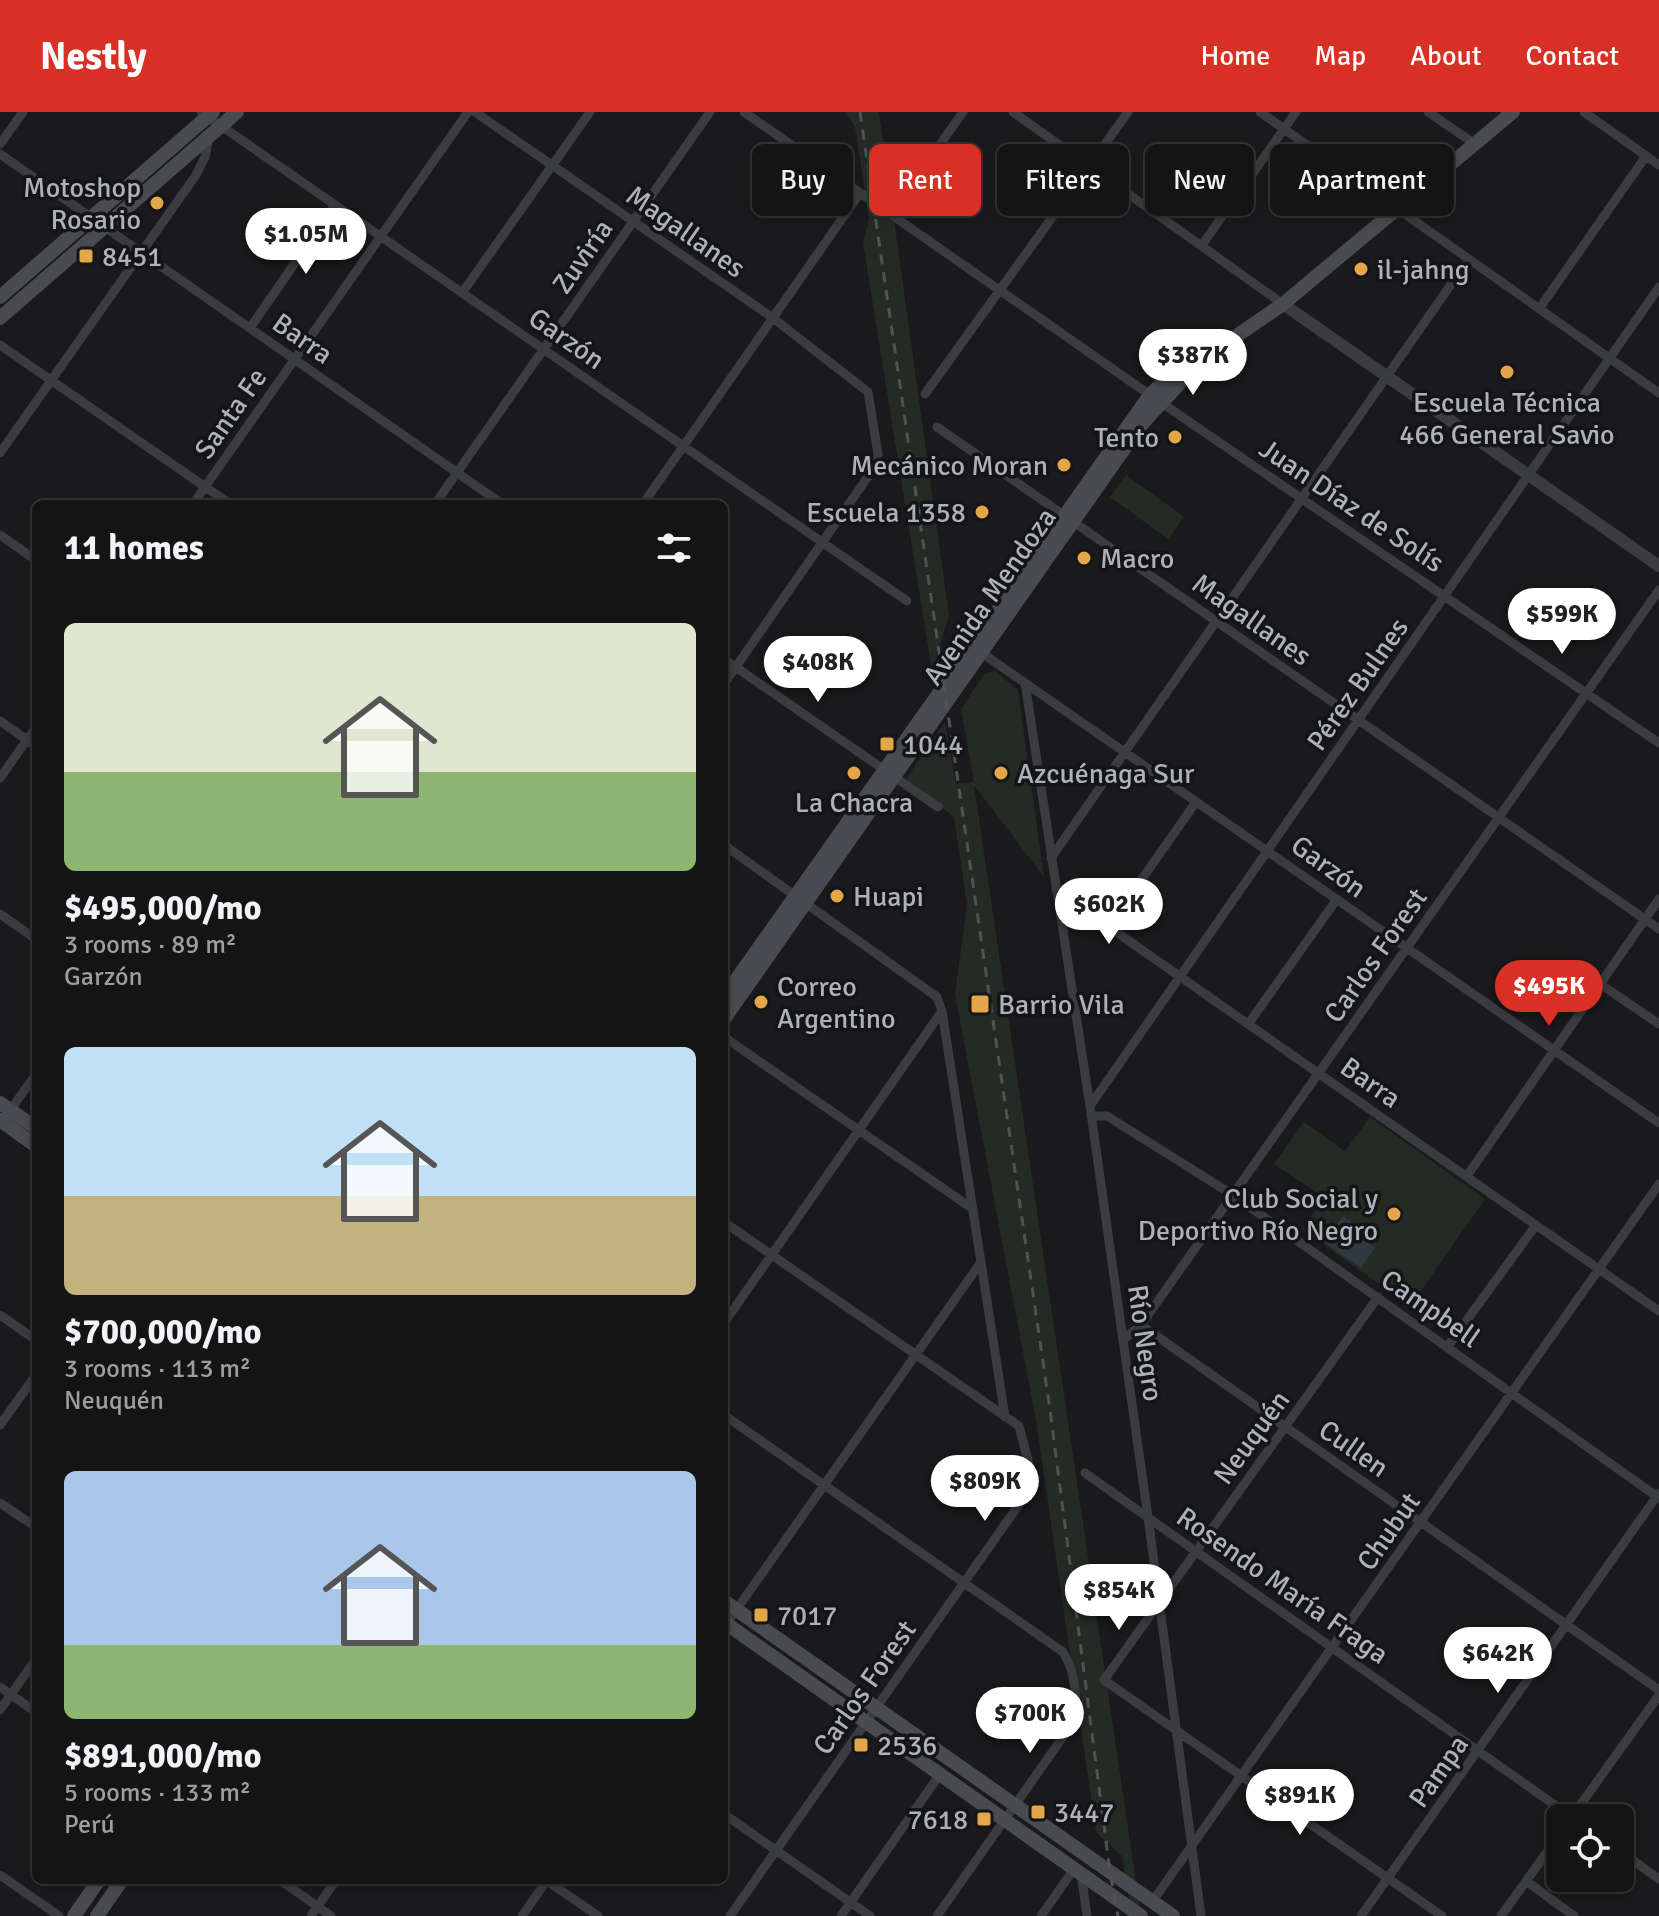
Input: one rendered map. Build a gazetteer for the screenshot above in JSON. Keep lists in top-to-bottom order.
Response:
{
  "streets": {
    "main road": ["Avenida Mendoza"],
    "street": [
      "Magallanes",
      "Zuviría",
      "Barra",
      "Garzón",
      "Santa Fe",
      "Juan Díaz de Solís",
      "Pérez Bulnes",
      "Carlos Forest",
      "Campbell",
      "Río Negro",
      "Neuquén",
      "Cullen",
      "Chubut",
      "Rosendo María Fraga",
      "Pampa"
    ]
  },
  "crossings": [
    ["Magallanes", "Zuviría"],
    ["Magallanes", "Garzón"],
    ["Magallanes", "Avenida Mendoza"],
    ["Magallanes", "Pérez Bulnes"],
    ["Magallanes", "Carlos Forest"],
    ["Zuviría", "Barra"],
    ["Zuviría", "Garzón"],
    ["Barra", "Santa Fe"],
    ["Barra", "Pérez Bulnes"],
    ["Barra", "Carlos Forest"],
    ["Barra", "Río Negro"],
    ["Barra", "Chubut"],
    ["Garzón", "Santa Fe"],
    ["Garzón", "Avenida Mendoza"],
    ["Garzón", "Pérez Bulnes"],
    ["Garzón", "Carlos Forest"],
    ["Garzón", "Río Negro"],
    ["Juan Díaz de Solís", "Avenida Mendoza"],
    ["Juan Díaz de Solís", "Pérez Bulnes"],
    ["Juan Díaz de Solís", "Carlos Forest"],
    ["Pérez Bulnes", "Campbell"],
    ["Pérez Bulnes", "Río Negro"],
    ["Carlos Forest", "Campbell"],
    ["Carlos Forest", "Río Negro"],
    ["Carlos Forest", "Cullen"],
    ["Campbell", "Río Negro"],
    ["Campbell", "Neuquén"],
    ["Campbell", "Chubut"],
    ["Campbell", "Pampa"],
    ["Río Negro", "Neuquén"],
    ["Río Negro", "Chubut"],
    ["Río Negro", "Rosendo María Fraga"],
    ["Neuquén", "Cullen"],
    ["Neuquén", "Rosendo María Fraga"],
    ["Cullen", "Chubut"],
    ["Cullen", "Pampa"],
    ["Chubut", "Rosendo María Fraga"],
    ["Rosendo María Fraga", "Pampa"]
  ],
  "places": {
    "other": [
      "Motoshop Rosario",
      "il-jahng",
      "Escuela Técnica 466 General Savio",
      "Tento",
      "Mecánico Moran",
      "Escuela 1358",
      "Macro",
      "La Chacra",
      "Azcuénaga Sur",
      "Huapi",
      "Correo Argentino",
      "Club Social y Deportivo Río Negro"
    ],
    "transit": [
      "8451",
      "1044",
      "Barrio Vila",
      "7017",
      "2536",
      "3447",
      "7618"
    ]
  },
  "page": {
    "header": "Nestly",
    "nav": [
      "Home",
      "Map",
      "About",
      "Contact"
    ],
    "chip": [
      "Buy",
      "Rent",
      "Filters",
      "New",
      "Apartment"
    ],
    "price": [
      "$1.05M",
      "$387K",
      "$599K",
      "$408K",
      "$602K",
      "$495K",
      "$809K",
      "$854K",
      "$642K",
      "$700K",
      "$891K"
    ],
    "heading": "11 homes",
    "list": [
      {
        "name": "$495,000/mo",
        "note": "3 rooms · 89 m² · Garzón"
      },
      {
        "name": "$700,000/mo",
        "note": "3 rooms · 113 m² · Neuquén"
      },
      {
        "name": "$891,000/mo",
        "note": "5 rooms · 133 m² · Perú"
      }
    ]
  }
}
